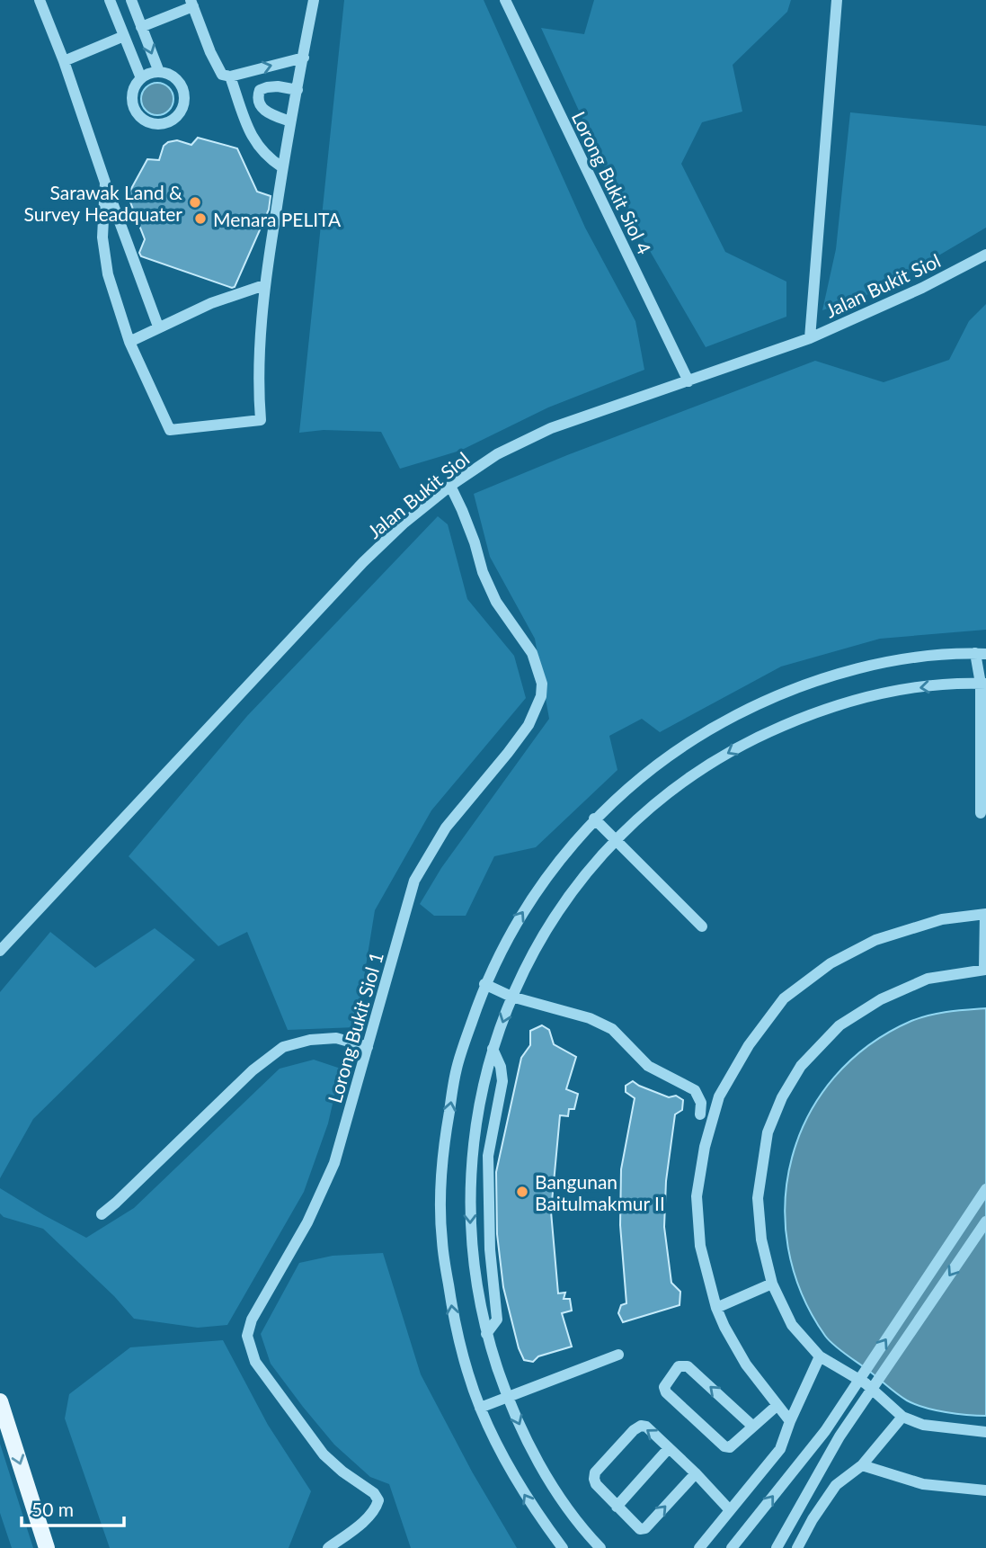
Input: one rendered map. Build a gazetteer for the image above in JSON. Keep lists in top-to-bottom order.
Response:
{
  "streets": {
    "street": ["Lorong Bukit Siol 4", "Jalan Bukit Siol", "Lorong Bukit Siol 1"]
  },
  "crossings": [
    ["Lorong Bukit Siol 4", "Jalan Bukit Siol"],
    ["Jalan Bukit Siol", "Lorong Bukit Siol 1"]
  ],
  "places": ["Sarawak Land & Survey Headquater", "Menara PELITA", "Bangunan Baitulmakmur II"],
  "scale_bar": "50 m"
}
